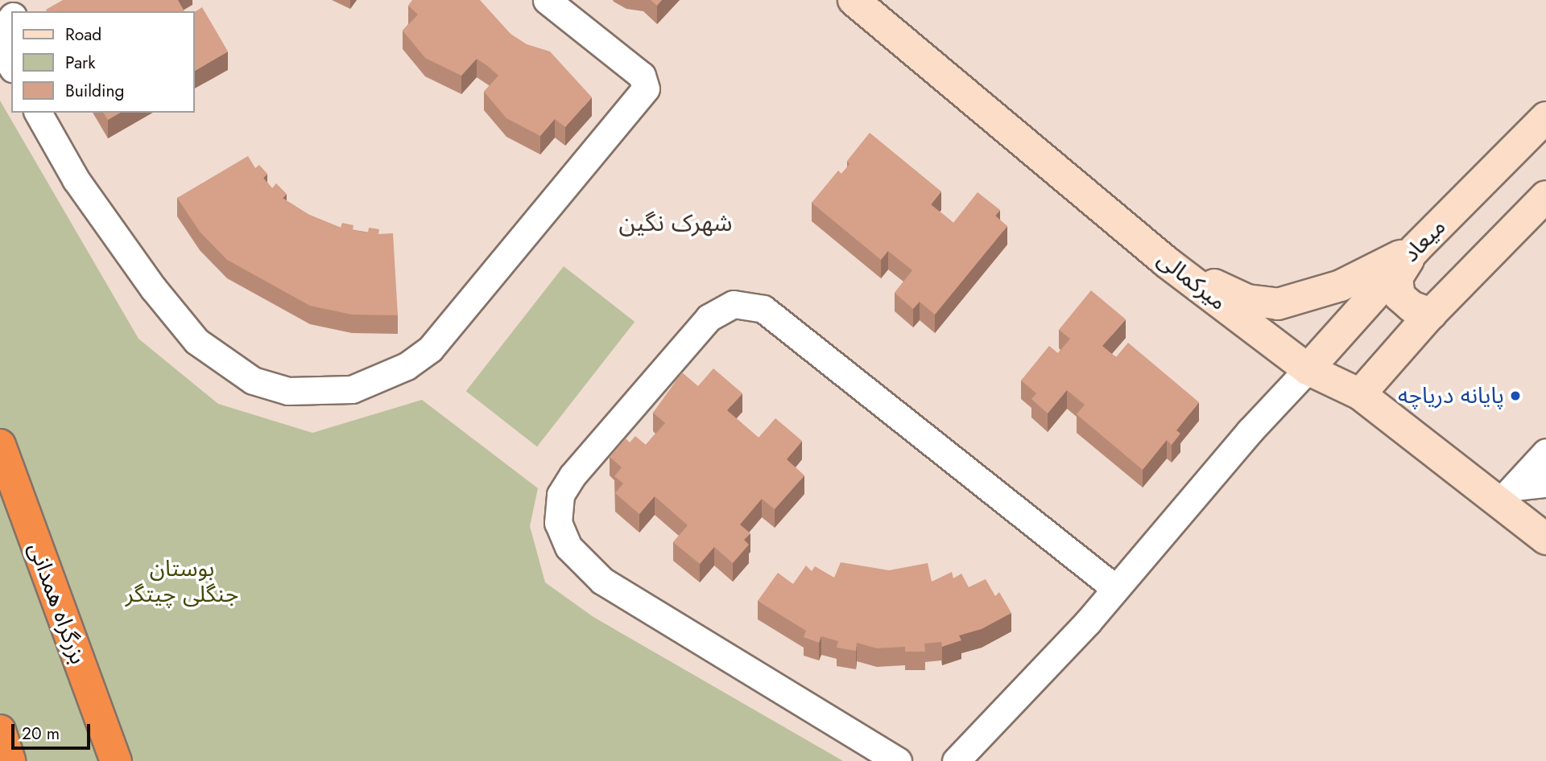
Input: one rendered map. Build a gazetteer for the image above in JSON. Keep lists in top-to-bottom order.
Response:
{
  "streets": {
    "highway": ["بزرگراه همدانی"],
    "street": ["میعاد", "میرکمالی"]
  },
  "crossings": [
    ["میعاد", "میرکمالی"]
  ],
  "districts": ["شهرک نگین"],
  "parks": ["بوستان جنگلی چیتگر"],
  "places": ["پایانه دریاچه"],
  "legend": ["Road", "Park", "Building"],
  "scale_bar": "20 m"
}
